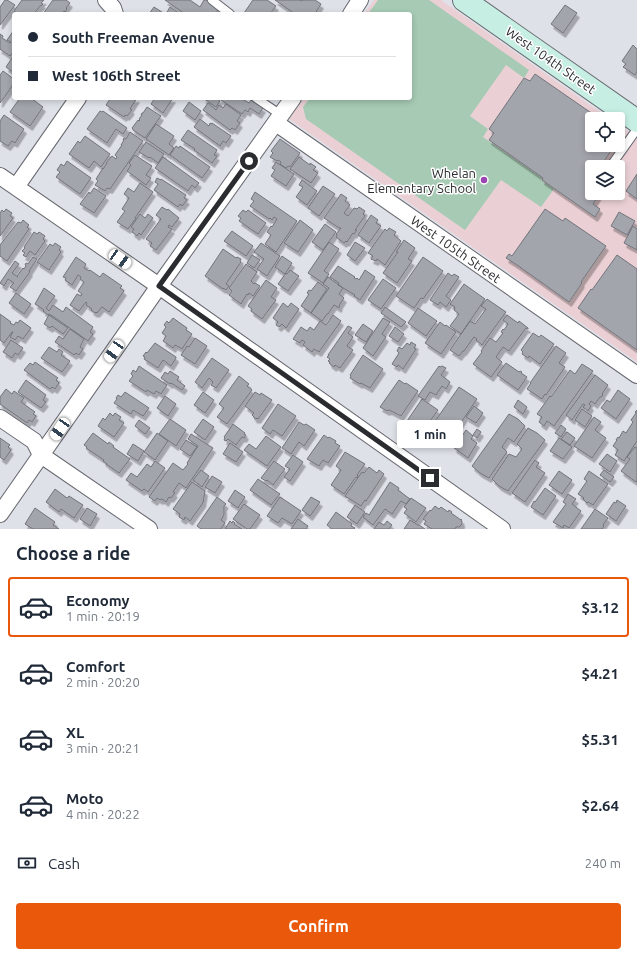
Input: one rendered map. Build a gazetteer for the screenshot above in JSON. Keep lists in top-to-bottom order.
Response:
{
  "streets": {
    "street": ["West 104th Street", "West 105th Street"]
  },
  "places": ["Whelan Elementary School"],
  "page": {
    "banner": ["South Freeman Avenue", "West 106th Street"],
    "bubble": "1 min",
    "heading": "Choose a ride",
    "list": [
      {
        "name": "Economy",
        "note": "1 min · 20:19",
        "value": "$3.12"
      },
      {
        "name": "Comfort",
        "note": "2 min · 20:20",
        "value": "$4.21"
      },
      {
        "name": "XL",
        "note": "3 min · 20:21",
        "value": "$5.31"
      },
      {
        "name": "Moto",
        "note": "4 min · 20:22",
        "value": "$2.64"
      }
    ],
    "pay": ["Cash", "240 m"],
    "buttons": "Confirm"
  }
}
